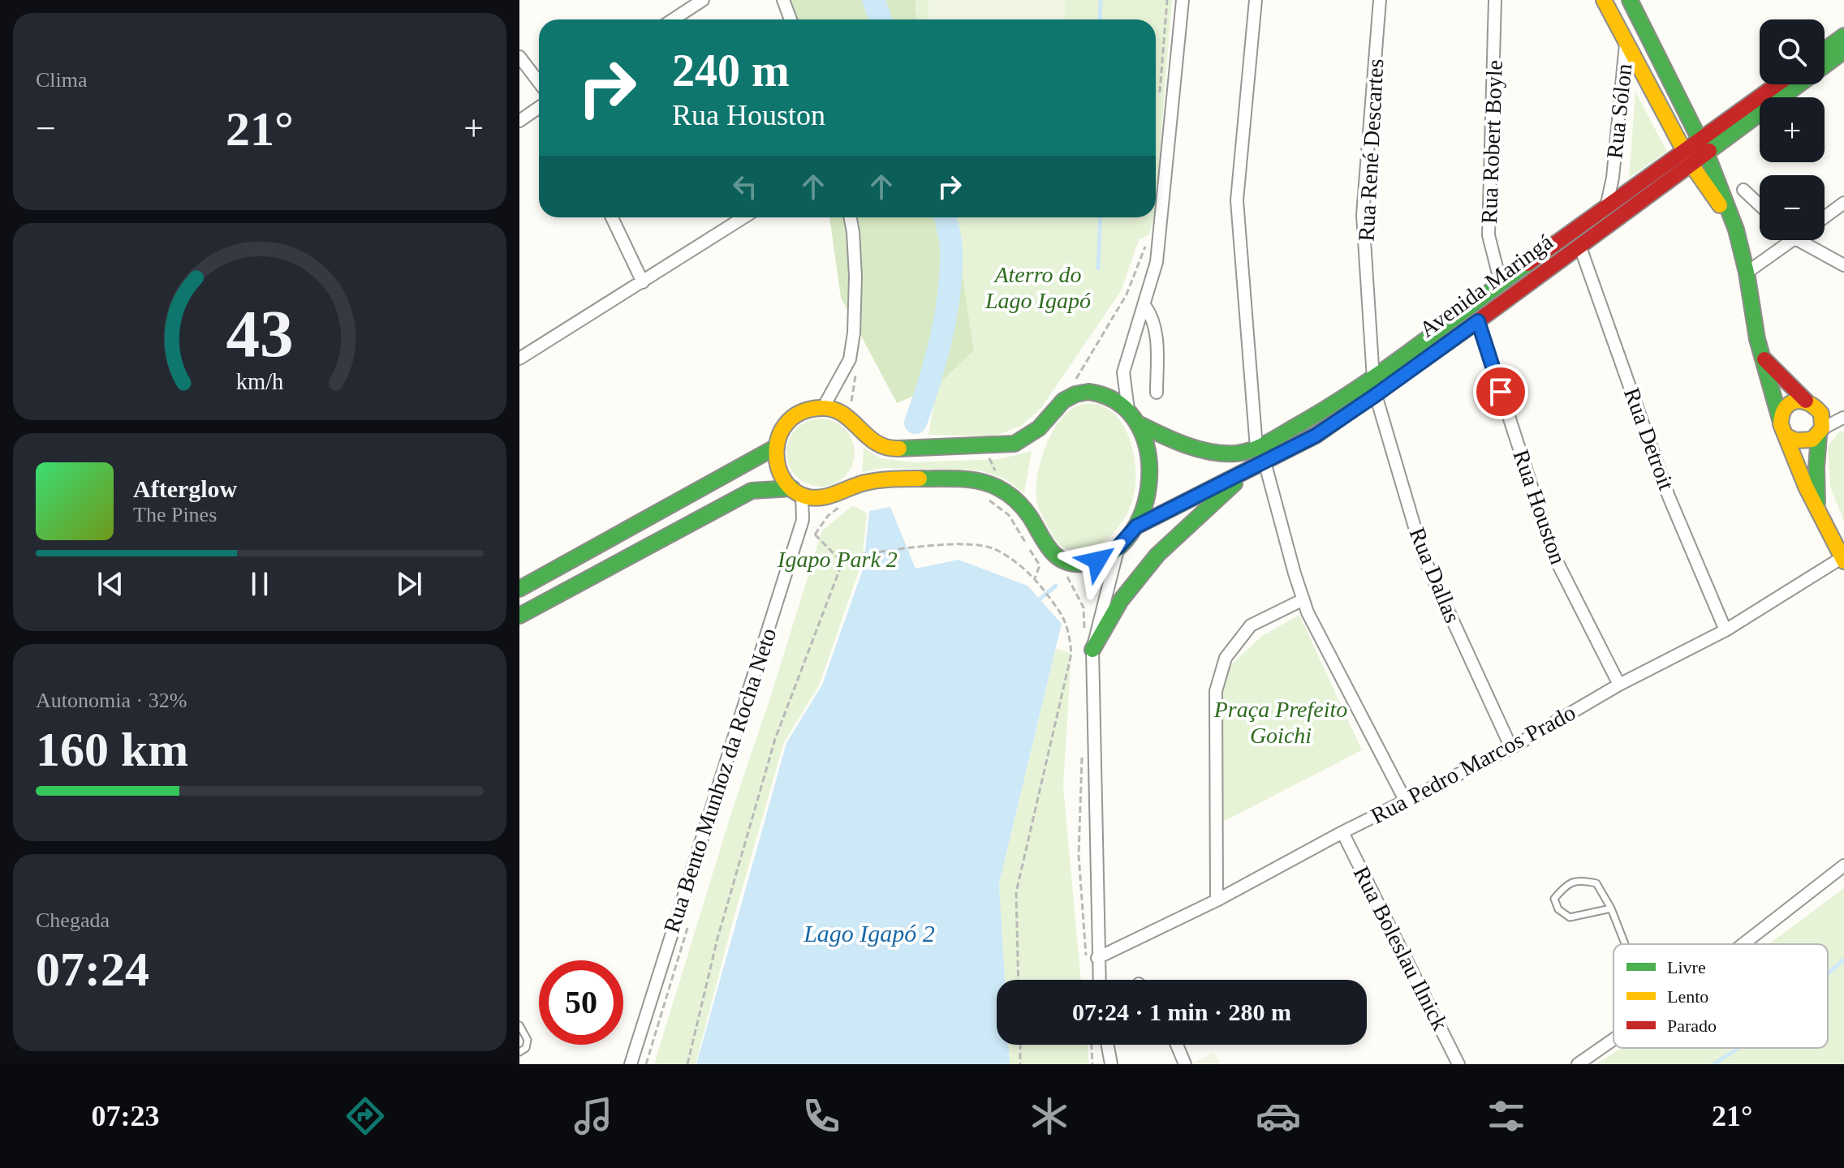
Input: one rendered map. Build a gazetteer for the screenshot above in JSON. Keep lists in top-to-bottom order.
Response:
{
  "streets": {
    "main road": ["Avenida Maringá"],
    "street": [
      "Rua Sólon",
      "Rua Robert Boyle",
      "Rua René Descartes",
      "Rua Detroit",
      "Rua Houston",
      "Rua Dallas",
      "Rua Pedro Marcos Prado",
      "Rua Bento Munhoz da Rocha Neto",
      "Rua Boleslau Ilnick"
    ]
  },
  "crossings": [
    ["Rua Sólon", "Avenida Maringá"],
    ["Rua Robert Boyle", "Avenida Maringá"],
    ["Rua René Descartes", "Avenida Maringá"],
    ["Avenida Maringá", "Rua Detroit"],
    ["Avenida Maringá", "Rua Houston"],
    ["Avenida Maringá", "Rua Dallas"],
    ["Rua Detroit", "Rua Pedro Marcos Prado"],
    ["Rua Houston", "Rua Pedro Marcos Prado"],
    ["Rua Dallas", "Rua Pedro Marcos Prado"],
    ["Rua Pedro Marcos Prado", "Rua Boleslau Ilnick"]
  ],
  "water": ["Lago Igapó 2"],
  "parks": ["Aterro do Lago Igapó", "Igapo Park 2", "Praça Prefeito Goichi"],
  "legend": ["Livre", "Lento", "Parado"],
  "page": {
    "tile": [
      "Clima",
      ["Autonomia · 32%", "160 km"],
      ["Chegada", "07:24"]
    ],
    "map_buttons": ["+", "−"],
    "turn": ["240 m", "Rua Houston"],
    "heat": ["−", "21°", "+"],
    "song": ["Afterglow", "The Pines"],
    "limit": "50",
    "trip": "07:24 · 1 min · 280 m",
    "tabs": ["07:23", "21°"],
    "gauge": ["43", "km/h"]
  }
}
